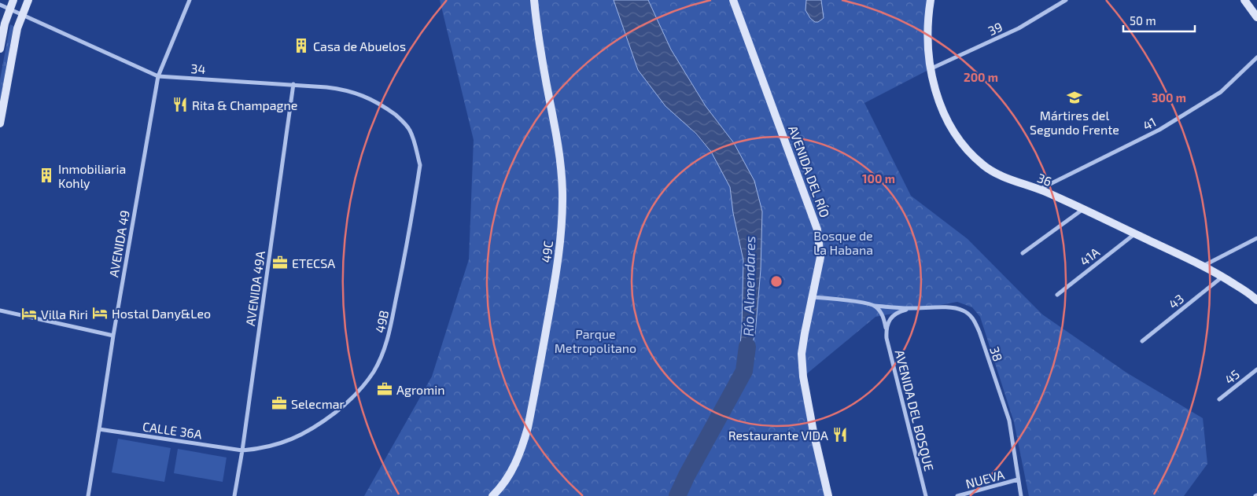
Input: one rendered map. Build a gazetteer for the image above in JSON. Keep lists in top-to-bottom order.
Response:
{
  "streets": {
    "street": [
      "39",
      "34",
      "41",
      "AVENIDA DEL RÍO",
      "36",
      "AVENIDA 49",
      "49C",
      "41A",
      "AVENIDA 49A",
      "43",
      "49B",
      "38",
      "45",
      "AVENIDA DEL BOSQUE",
      "CALLE 36A",
      "NUEVA"
    ]
  },
  "crossings": [
    ["39", "36"],
    ["34", "AVENIDA 49"],
    ["34", "AVENIDA 49A"],
    ["34", "49B"],
    ["41", "36"],
    ["36", "41A"],
    ["36", "43"],
    ["AVENIDA 49", "CALLE 36A"],
    ["AVENIDA 49A", "49B"],
    ["AVENIDA 49A", "CALLE 36A"],
    ["49B", "CALLE 36A"],
    ["38", "AVENIDA DEL BOSQUE"],
    ["38", "NUEVA"]
  ],
  "water": ["Río Almendares"],
  "parks": ["Bosque de La Habana", "Parque Metropolitano"],
  "places": {
    "building": ["Casa de Abuelos", "Inmobiliaria Kohly"],
    "school or university": ["Mártires del Segundo Frente"],
    "restaurant": ["Rita & Champagne", "Restaurante VIDA"],
    "office": ["ETECSA", "Agromin", "Selecmar"],
    "hotel": ["Hostal Dany&Leo", "Villa Riri"]
  },
  "scale_bar": "50 m",
  "rings": ["200 m", "300 m", "100 m"]
}
